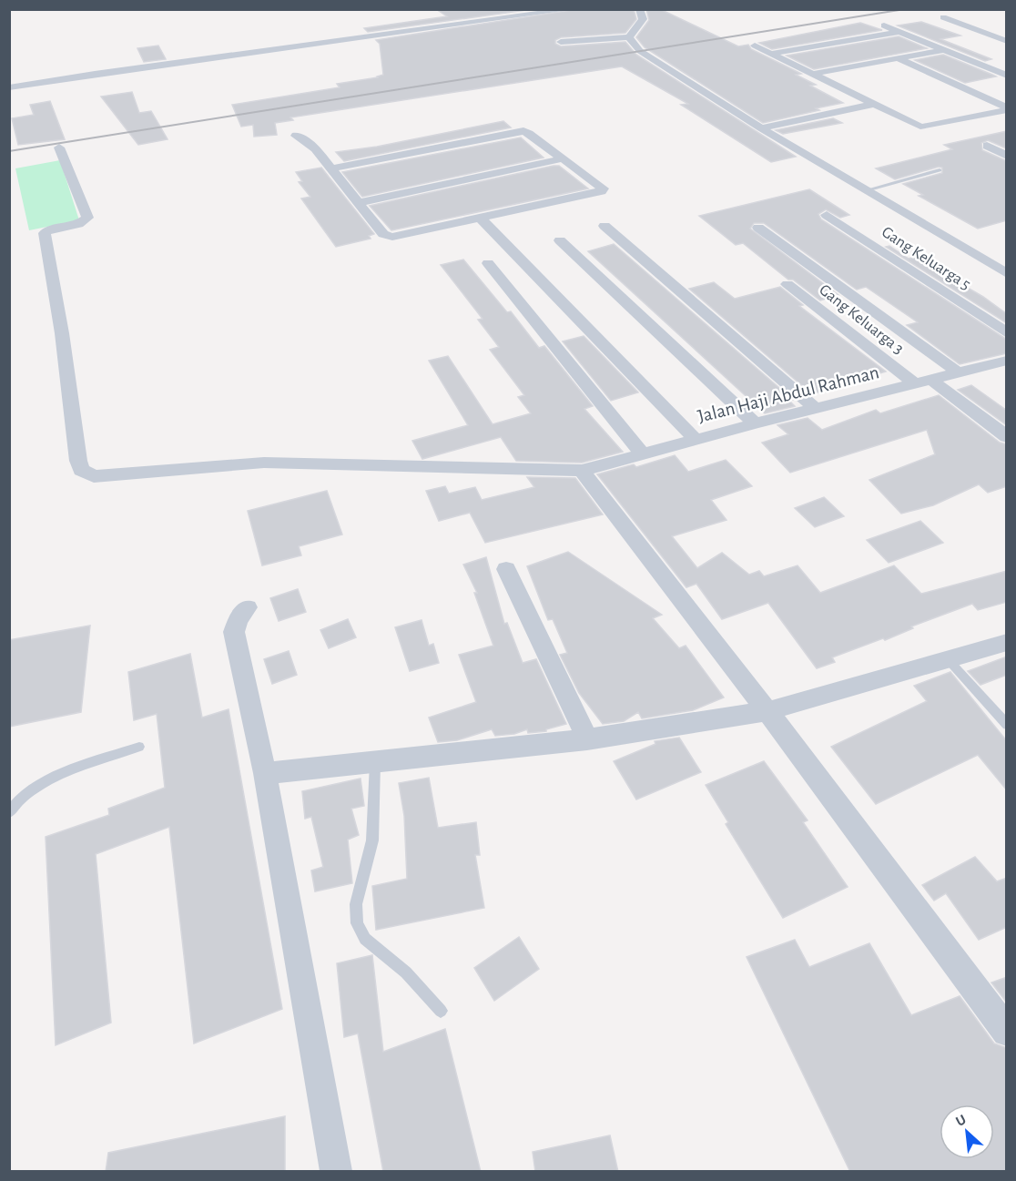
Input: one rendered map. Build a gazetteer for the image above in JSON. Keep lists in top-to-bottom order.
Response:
{
  "streets": {
    "street": ["Gang Keluarga 5", "Gang Keluarga 3", "Jalan Haji Abdul Rahman"]
  },
  "crossings": [
    ["Gang Keluarga 3", "Jalan Haji Abdul Rahman"]
  ],
  "north": "top left"
}
